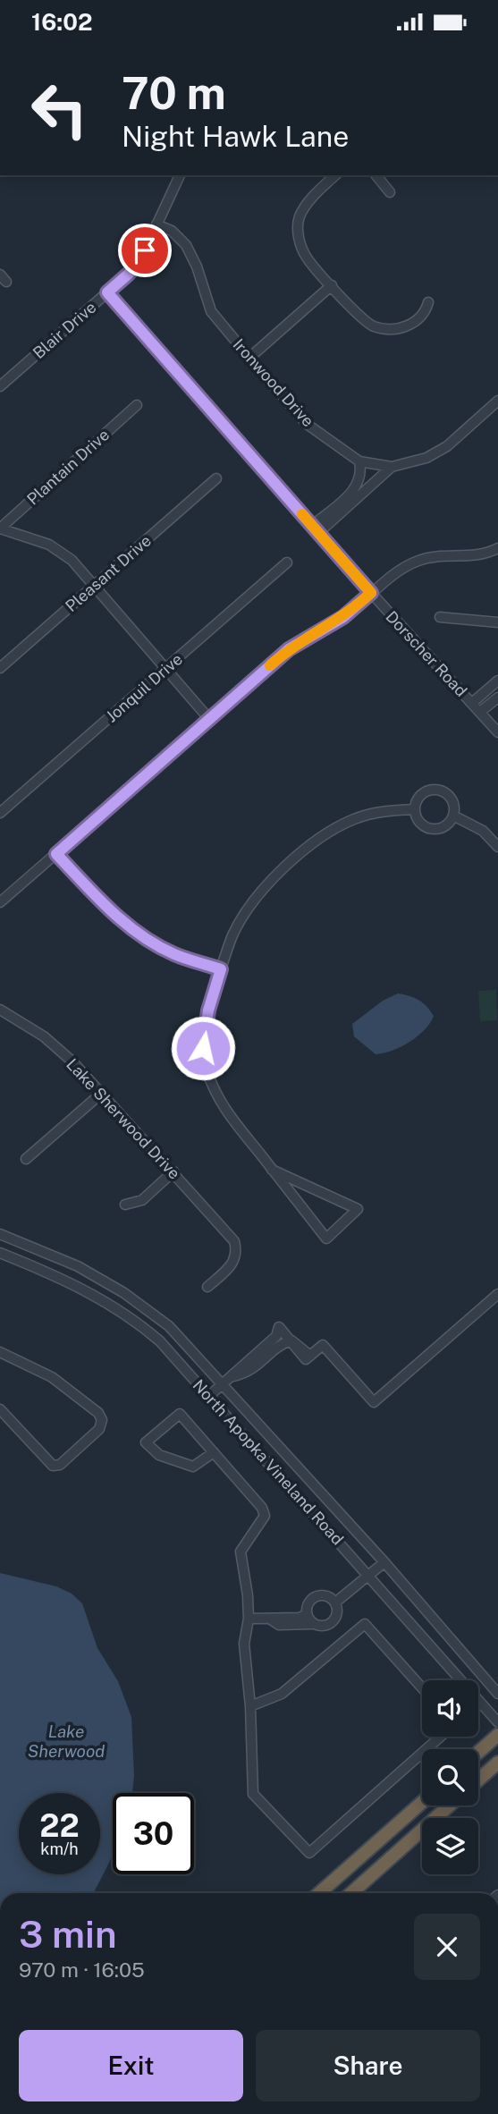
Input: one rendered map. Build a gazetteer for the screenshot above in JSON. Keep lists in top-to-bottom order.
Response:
{
  "streets": {
    "street": [
      "Blair Drive",
      "Ironwood Drive",
      "Plantain Drive",
      "Pleasant Drive",
      "Dorscher Road",
      "Jonquil Drive",
      "Lake Sherwood Drive",
      "North Apopka Vineland Road"
    ]
  },
  "crossings": [
    ["Blair Drive", "Ironwood Drive"],
    ["Blair Drive", "Dorscher Road"]
  ],
  "water": ["Lake Sherwood"],
  "page": {
    "status": "16:02",
    "turn": ["70 m", "Night Hawk Lane"],
    "speed": "22 km/h",
    "limit": "30",
    "heading": ["3 min", "970 m · 16:05"],
    "buttons": ["Exit", "Share"]
  }
}
